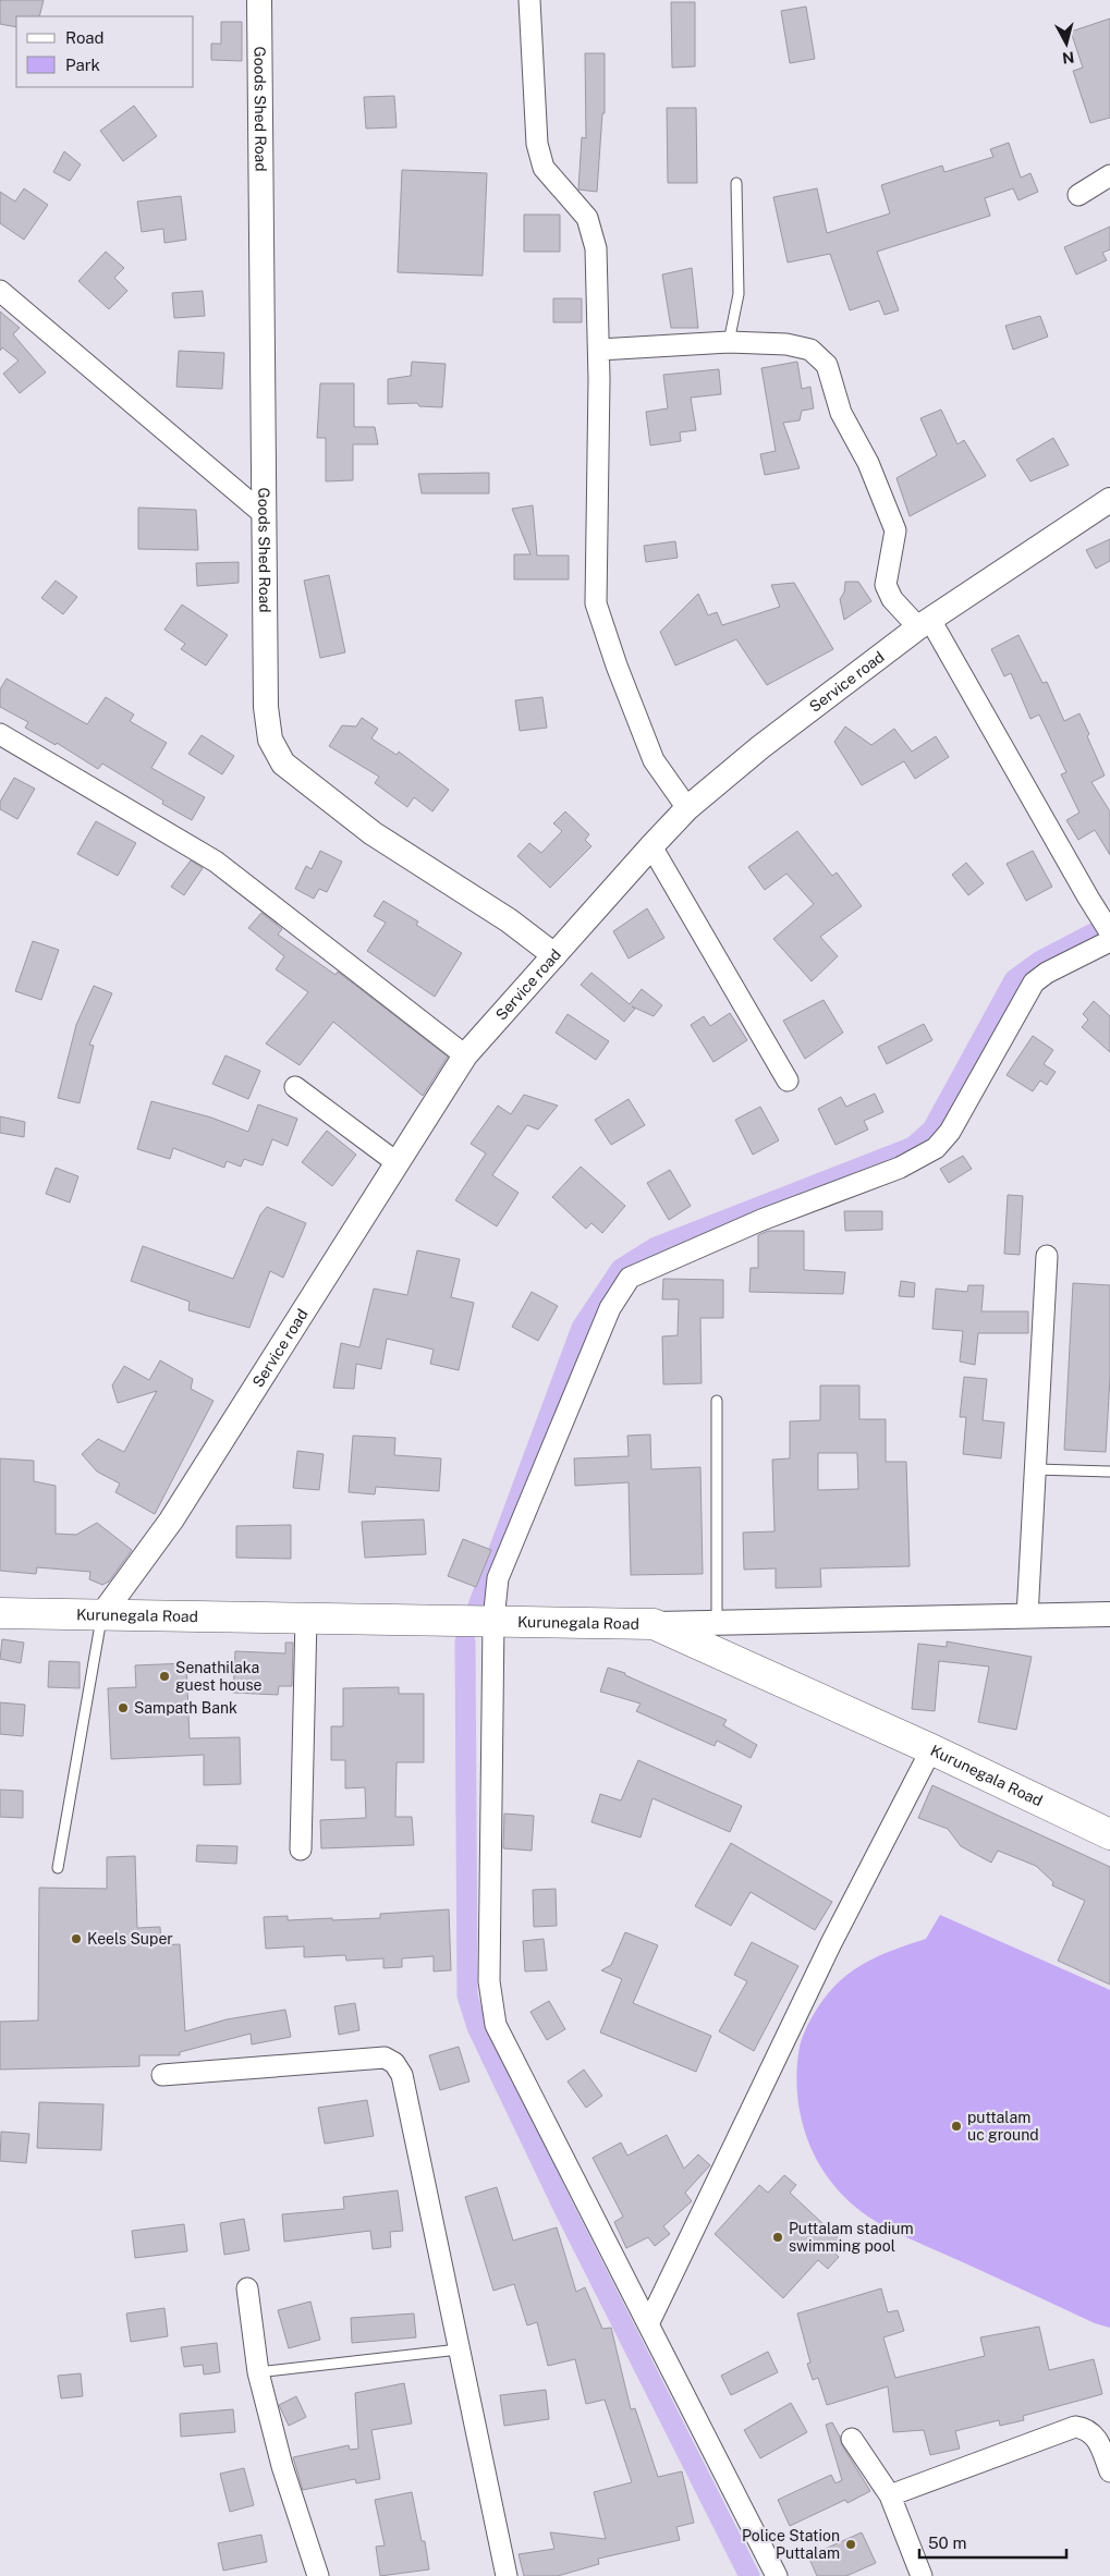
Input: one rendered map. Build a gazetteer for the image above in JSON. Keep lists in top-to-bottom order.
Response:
{
  "streets": {
    "highway": ["Kurunegala Road"],
    "street": ["Goods Shed Road", "Service road"]
  },
  "crossings": [
    ["Goods Shed Road", "Service road"],
    ["Service road", "Kurunegala Road"]
  ],
  "places": [
    "Senathilaka guest house",
    "Sampath Bank",
    "Keels Super",
    "puttalam uc ground",
    "Puttalam stadium swimming pool",
    "Police Station Puttalam"
  ],
  "legend": ["Road", "Park"],
  "scale_bar": "50 m",
  "north": "bottom"
}
